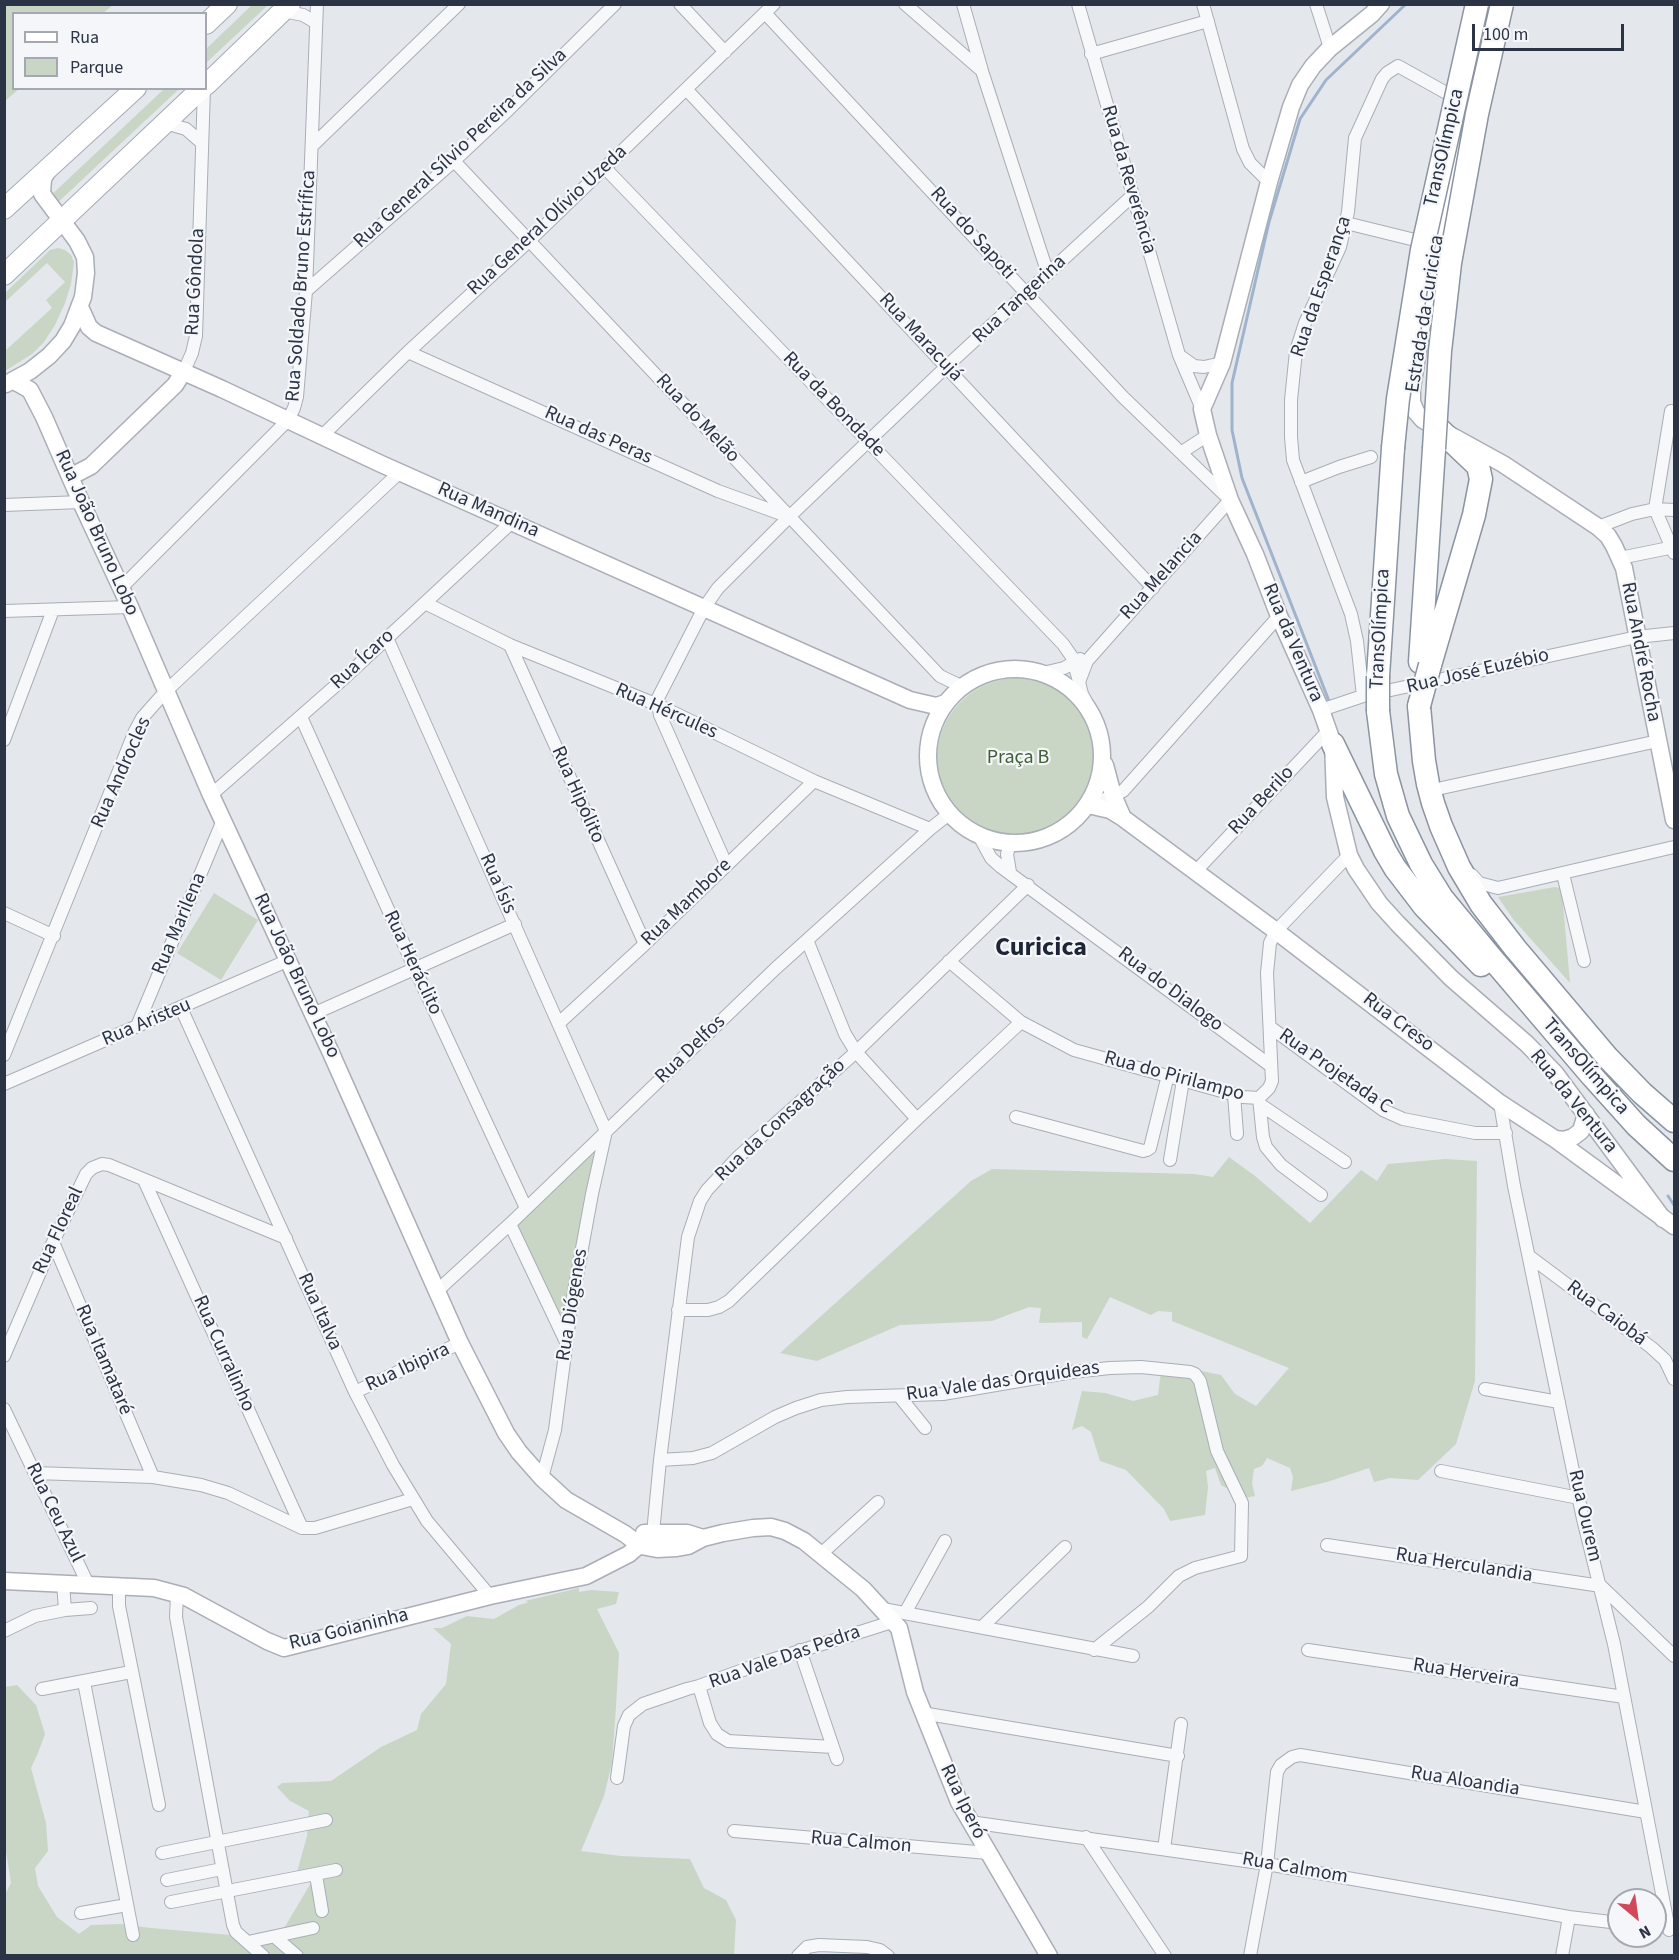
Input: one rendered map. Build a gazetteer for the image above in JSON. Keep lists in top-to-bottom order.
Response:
{
  "streets": {
    "highway": ["TransOlímpica"],
    "street": [
      "Rua General Sílvio Pereira da Silva",
      "Rua da Reverência",
      "Rua General Olívio Uzeda",
      "Rua do Sapoti",
      "Rua Gôndola",
      "Rua Soldado Bruno Estrífica",
      "Rua da Esperança",
      "Rua Tangerina",
      "Estrada da Curicica",
      "Rua Maracujá",
      "Rua da Bondade",
      "Rua do Melão",
      "Rua das Peras",
      "Rua Mandina",
      "Rua João Bruno Lobo",
      "Rua Melancia",
      "Rua da Ventura",
      "Rua André Rocha",
      "Rua Ícaro",
      "Rua José Euzébio",
      "Rua Hércules",
      "Rua Androcles",
      "Rua Hipólito",
      "Rua Berilo",
      "Rua Ísis",
      "Rua Mambore",
      "Rua Marilena",
      "Rua Heráclito",
      "Rua do Dialogo",
      "Rua Aristeu",
      "Rua Creso",
      "Rua Delfos",
      "Rua Projetada C",
      "Rua do Pirilampo",
      "Rua da Consagração",
      "Rua Floreal",
      "Rua Diógenes",
      "Rua Italva",
      "Rua Caiobá",
      "Rua Curralinho",
      "Rua Itamataré",
      "Rua Ibipira",
      "Rua Vale das Orquideas",
      "Rua Ceu Azul",
      "Rua Ourem",
      "Rua Herculandia",
      "Rua Goianinha",
      "Rua Vale Das Pedra",
      "Rua Herveira",
      "Rua Aloandia",
      "Rua Iperó",
      "Rua Calmon",
      "Rua Calmom"
    ]
  },
  "crossings": [
    ["TransOlímpica", "Rua da Esperança"],
    ["TransOlímpica", "Estrada da Curicica"],
    ["TransOlímpica", "Rua José Euzébio"],
    ["Rua General Sílvio Pereira da Silva", "Rua Soldado Bruno Estrífica"],
    ["Rua General Sílvio Pereira da Silva", "Rua do Melão"],
    ["Rua da Reverência", "Rua Tangerina"],
    ["Rua da Reverência", "Rua da Ventura"],
    ["Rua General Olívio Uzeda", "Rua do Sapoti"],
    ["Rua General Olívio Uzeda", "Rua Maracujá"],
    ["Rua General Olívio Uzeda", "Rua da Bondade"],
    ["Rua General Olívio Uzeda", "Rua do Melão"],
    ["Rua General Olívio Uzeda", "Rua das Peras"],
    ["Rua General Olívio Uzeda", "Rua Mandina"],
    ["Rua do Sapoti", "Rua Tangerina"],
    ["Rua do Sapoti", "Rua Melancia"],
    ["Rua do Sapoti", "Rua da Ventura"],
    ["Rua Gôndola", "Rua Mandina"],
    ["Rua Gôndola", "Rua João Bruno Lobo"],
    ["Rua Soldado Bruno Estrífica", "Rua Mandina"],
    ["Rua Soldado Bruno Estrífica", "Rua João Bruno Lobo"],
    ["Rua da Esperança", "Estrada da Curicica"],
    ["Rua da Esperança", "Rua José Euzébio"],
    ["Rua Tangerina", "Rua Maracujá"],
    ["Rua Tangerina", "Rua da Bondade"],
    ["Rua Tangerina", "Rua do Melão"],
    ["Rua Tangerina", "Rua das Peras"],
    ["Rua Tangerina", "Rua Mandina"],
    ["Rua Tangerina", "Rua Hércules"],
    ["Estrada da Curicica", "Rua André Rocha"],
    ["Rua Maracujá", "Rua Melancia"],
    ["Rua da Bondade", "Rua Melancia"],
    ["Rua do Melão", "Rua das Peras"],
    ["Rua do Melão", "Rua Mandina"],
    ["Rua do Melão", "Rua Melancia"],
    ["Rua do Melão", "Rua do Dialogo"],
    ["Rua do Melão", "Rua Creso"],
    ["Rua do Melão", "Rua Delfos"],
    ["Rua Mandina", "Rua Melancia"],
    ["Rua Mandina", "Rua Ícaro"],
    ["Rua Mandina", "Rua Androcles"],
    ["Rua Mandina", "Rua do Dialogo"],
    ["Rua Mandina", "Rua Creso"],
    ["Rua Mandina", "Rua Delfos"],
    ["Rua João Bruno Lobo", "Rua Ícaro"],
    ["Rua João Bruno Lobo", "Rua Androcles"],
    ["Rua João Bruno Lobo", "Rua Marilena"],
    ["Rua João Bruno Lobo", "Rua Aristeu"],
    ["Rua João Bruno Lobo", "Rua Delfos"],
    ["Rua João Bruno Lobo", "Rua Diógenes"],
    ["Rua João Bruno Lobo", "Rua Ibipira"],
    ["Rua João Bruno Lobo", "Rua Goianinha"],
    ["Rua Melancia", "Rua da Ventura"],
    ["Rua Melancia", "Rua do Dialogo"],
    ["Rua Melancia", "Rua Creso"],
    ["Rua Melancia", "Rua Delfos"],
    ["Rua da Ventura", "Rua José Euzébio"],
    ["Rua da Ventura", "Rua Berilo"],
    ["Rua da Ventura", "Rua Creso"],
    ["Rua da Ventura", "Rua do Pirilampo"],
    ["Rua André Rocha", "Rua José Euzébio"],
    ["Rua Ícaro", "Rua Hércules"],
    ["Rua Ícaro", "Rua Ísis"],
    ["Rua Ícaro", "Rua Heráclito"],
    ["Rua Hércules", "Rua Hipólito"],
    ["Rua Hércules", "Rua Mambore"],
    ["Rua Hércules", "Rua Delfos"],
    ["Rua Hipólito", "Rua Mambore"],
    ["Rua Berilo", "Rua Creso"],
    ["Rua Ísis", "Rua Mambore"],
    ["Rua Ísis", "Rua Delfos"],
    ["Rua Ísis", "Rua Diógenes"],
    ["Rua Marilena", "Rua Aristeu"],
    ["Rua Heráclito", "Rua Delfos"],
    ["Rua do Dialogo", "Rua Creso"],
    ["Rua do Dialogo", "Rua Delfos"],
    ["Rua do Dialogo", "Rua do Pirilampo"],
    ["Rua do Dialogo", "Rua da Consagração"],
    ["Rua Aristeu", "Rua Italva"],
    ["Rua Creso", "Rua Delfos"],
    ["Rua Creso", "Rua do Pirilampo"],
    ["Rua Creso", "Rua Ourem"],
    ["Rua Delfos", "Rua Diógenes"],
    ["Rua Projetada C", "Rua do Pirilampo"],
    ["Rua Projetada C", "Rua Ourem"],
    ["Rua do Pirilampo", "Rua da Consagração"],
    ["Rua da Consagração", "Rua Vale das Orquideas"],
    ["Rua da Consagração", "Rua Goianinha"],
    ["Rua Floreal", "Rua Italva"],
    ["Rua Floreal", "Rua Curralinho"],
    ["Rua Floreal", "Rua Itamataré"],
    ["Rua Italva", "Rua Ibipira"],
    ["Rua Italva", "Rua Goianinha"],
    ["Rua Caiobá", "Rua Ourem"],
    ["Rua Ceu Azul", "Rua Goianinha"],
    ["Rua Ourem", "Rua Herculandia"],
    ["Rua Ourem", "Rua Herveira"],
    ["Rua Ourem", "Rua Aloandia"],
    ["Rua Vale Das Pedra", "Rua Iperó"],
    ["Rua Aloandia", "Rua Calmom"],
    ["Rua Iperó", "Rua Calmon"],
    ["Rua Iperó", "Rua Calmom"]
  ],
  "districts": ["Curicica"],
  "parks": ["Praça B"],
  "legend": ["Rua", "Parque"],
  "scale_bar": "100 m",
  "north": "bottom right"
}
